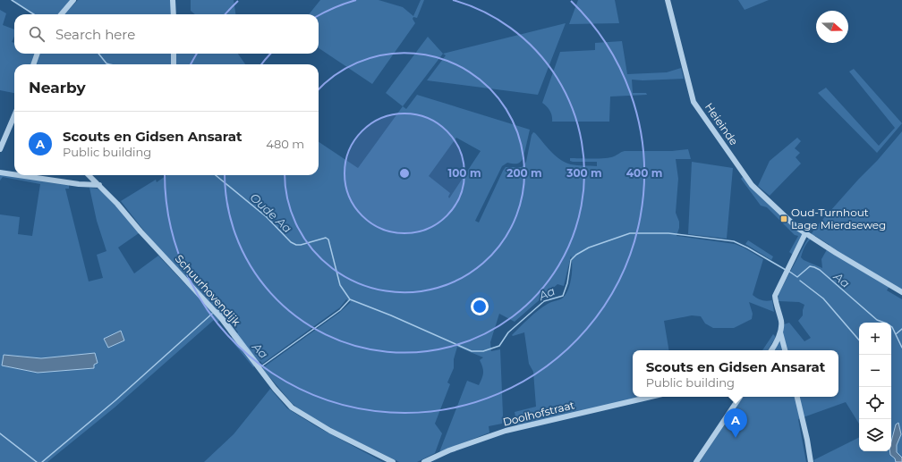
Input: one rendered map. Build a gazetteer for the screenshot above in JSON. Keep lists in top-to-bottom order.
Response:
{
  "streets": {
    "street": ["Heieinde", "Schuurhovendijk", "Doolhofstraat"]
  },
  "water": ["Oude Aa", "Aa"],
  "places": {
    "transit": ["Oud-Turnhout Lage Mierdseweg"]
  },
  "north": "right",
  "page": {
    "search": "Search here",
    "heading": "Nearby",
    "list": [
      {
        "mark": "A",
        "name": "Scouts en Gidsen Ansarat",
        "note": "Public building",
        "value": "480 m"
      }
    ],
    "map_buttons": ["+", "−"],
    "popup": ["Scouts en Gidsen Ansarat", "Public building"],
    "pins": "A"
  },
  "rings": [
    "100 m",
    "200 m",
    "300 m",
    "400 m"
  ]
}
